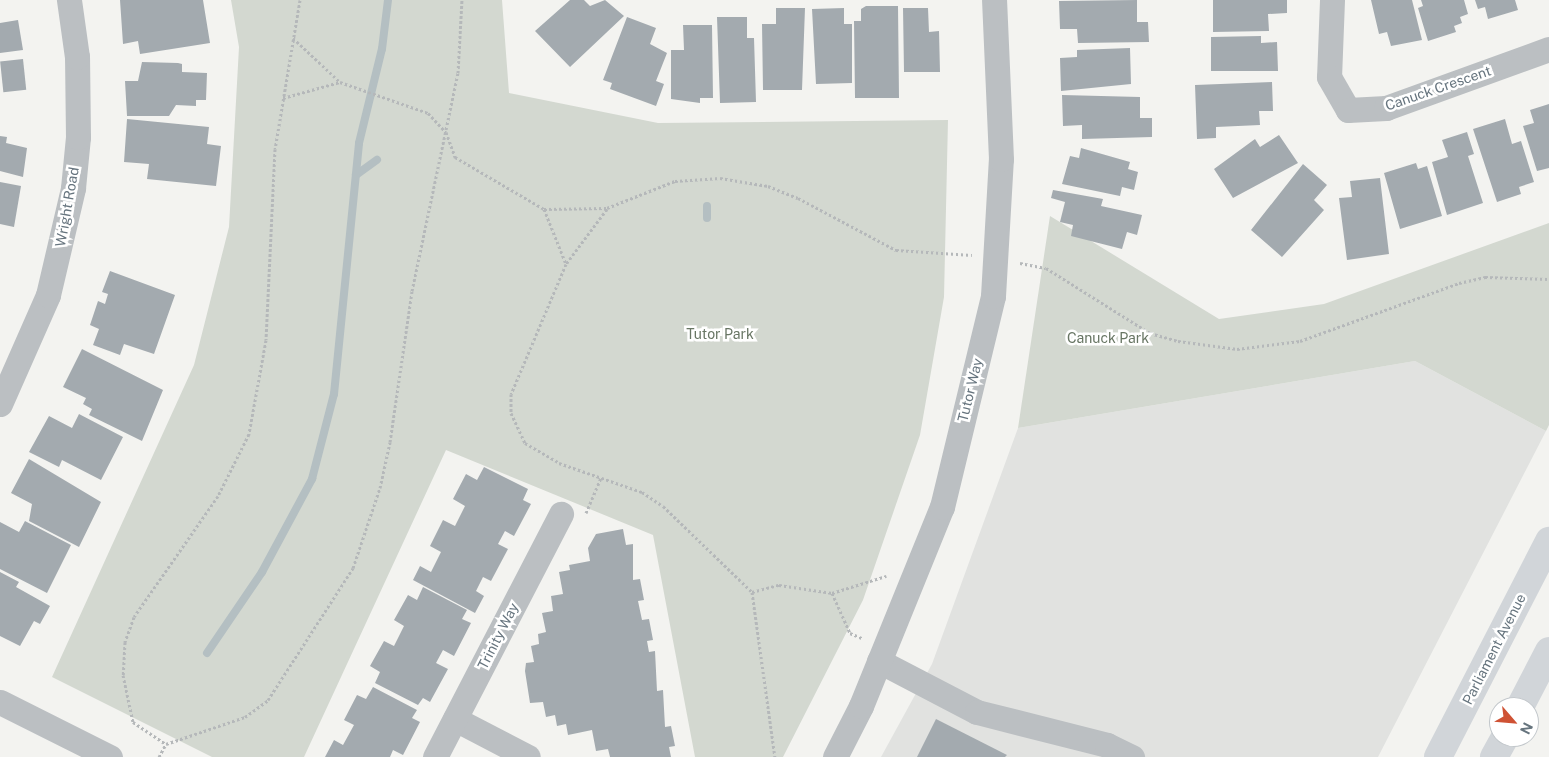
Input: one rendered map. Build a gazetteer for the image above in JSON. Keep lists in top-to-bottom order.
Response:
{
  "streets": {
    "main road": ["Parliament Avenue"],
    "street": [
      "Canuck Crescent",
      "Wright Road",
      "Tutor Way",
      "Trinity Way"
    ]
  },
  "parks": ["Tutor Park", "Canuck Park"],
  "north": "bottom right"
}
